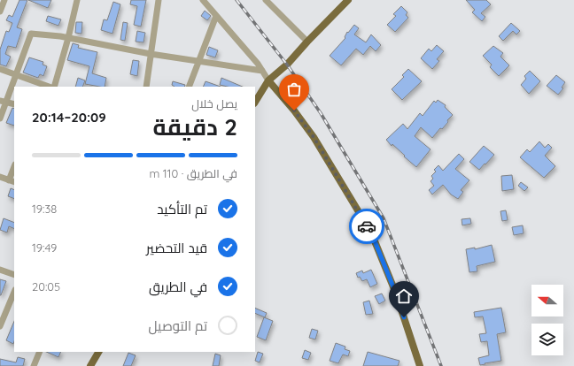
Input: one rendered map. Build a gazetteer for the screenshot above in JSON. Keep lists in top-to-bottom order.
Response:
{
  "north": "left",
  "page": {
    "heading": ["2 دقيقة", "يصل خلال", "20:09–20:14"],
    "bar": "في الطريق · 110 m",
    "list": [
      ["تم التأكيد", "19:38"],
      ["قيد التحضير", "19:49"],
      ["في الطريق", "20:05"],
      "تم التوصيل"
    ]
  }
}
